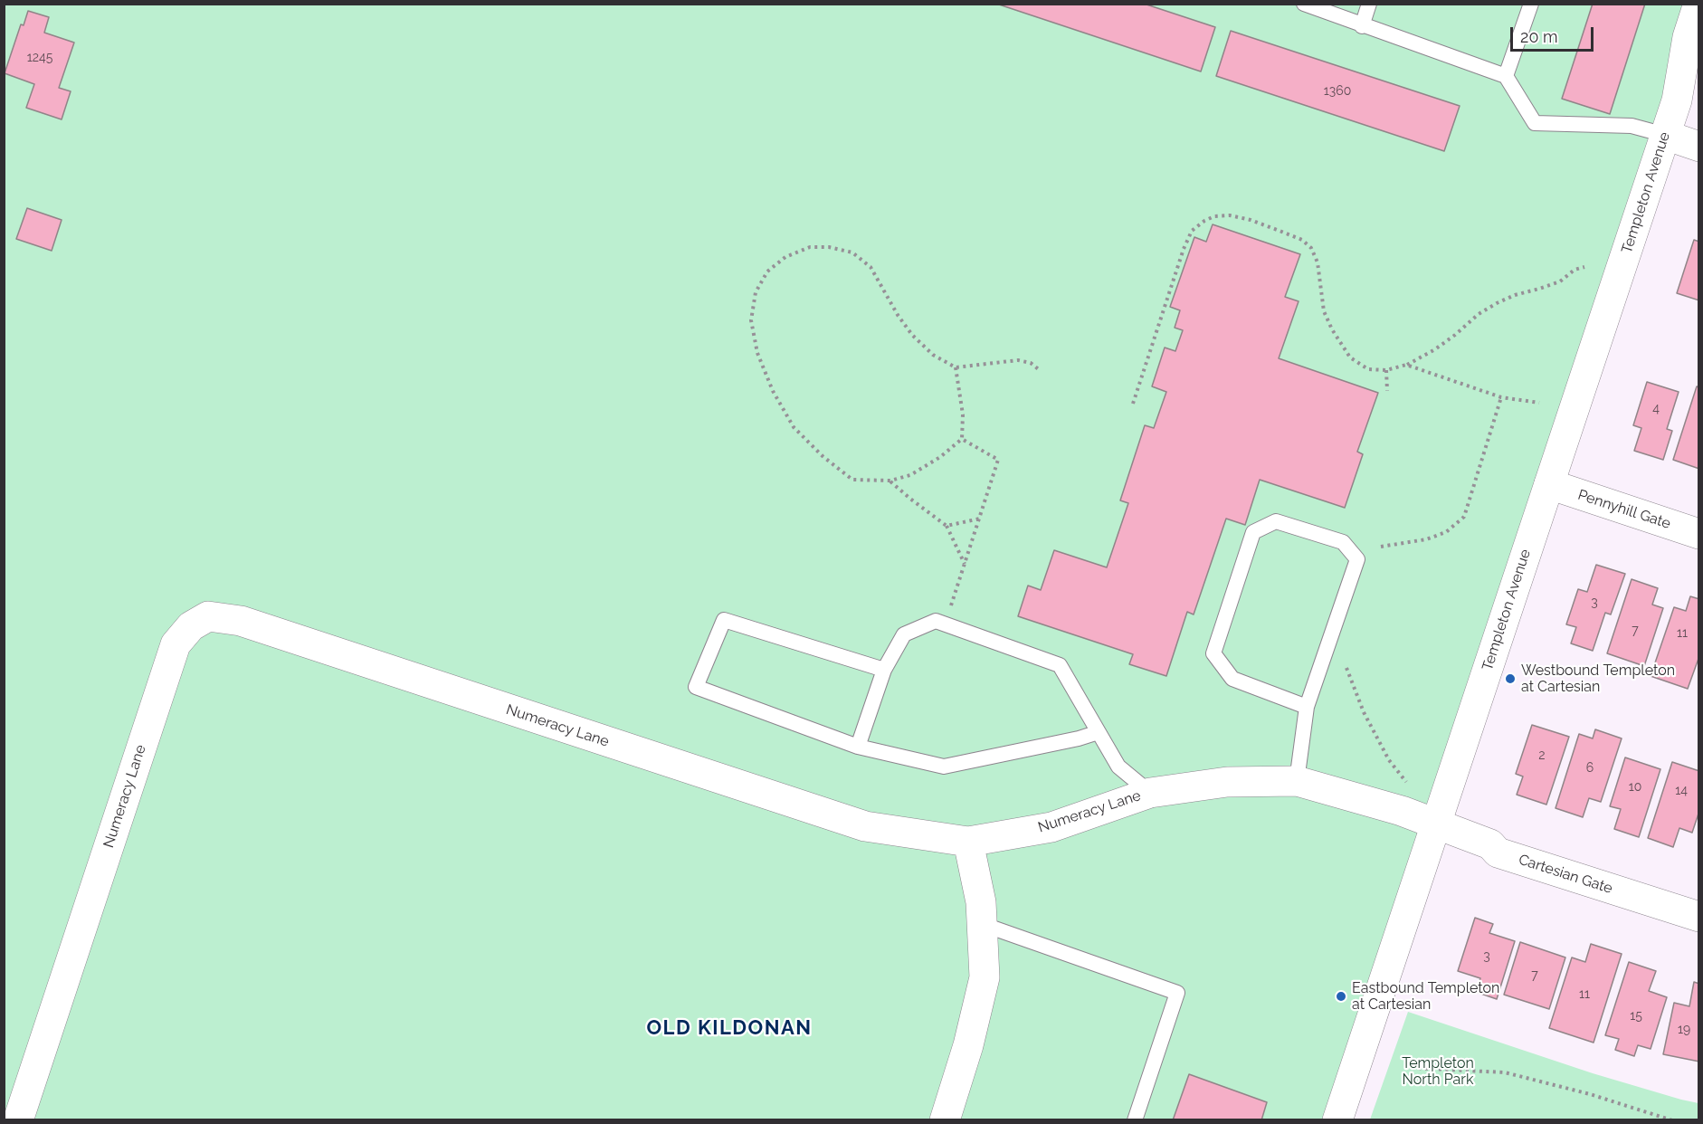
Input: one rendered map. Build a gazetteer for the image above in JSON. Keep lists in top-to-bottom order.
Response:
{
  "streets": {
    "street": [
      "Templeton Avenue",
      "Pennyhill Gate",
      "Numeracy Lane",
      "Cartesian Gate"
    ]
  },
  "crossings": [
    ["Templeton Avenue", "Pennyhill Gate"],
    ["Templeton Avenue", "Numeracy Lane"],
    ["Templeton Avenue", "Cartesian Gate"],
    ["Numeracy Lane", "Cartesian Gate"]
  ],
  "districts": ["OLD KILDONAN"],
  "parks": ["Templeton North Park"],
  "places": ["Westbound Templeton at Cartesian", "Eastbound Templeton at Cartesian"],
  "house_numbers": [
    "1245",
    "1360",
    "4",
    "3",
    "7",
    "11",
    "2",
    "6",
    "10",
    "14",
    "3",
    "7",
    "11",
    "15",
    "19"
  ],
  "scale_bar": "20 m"
}
